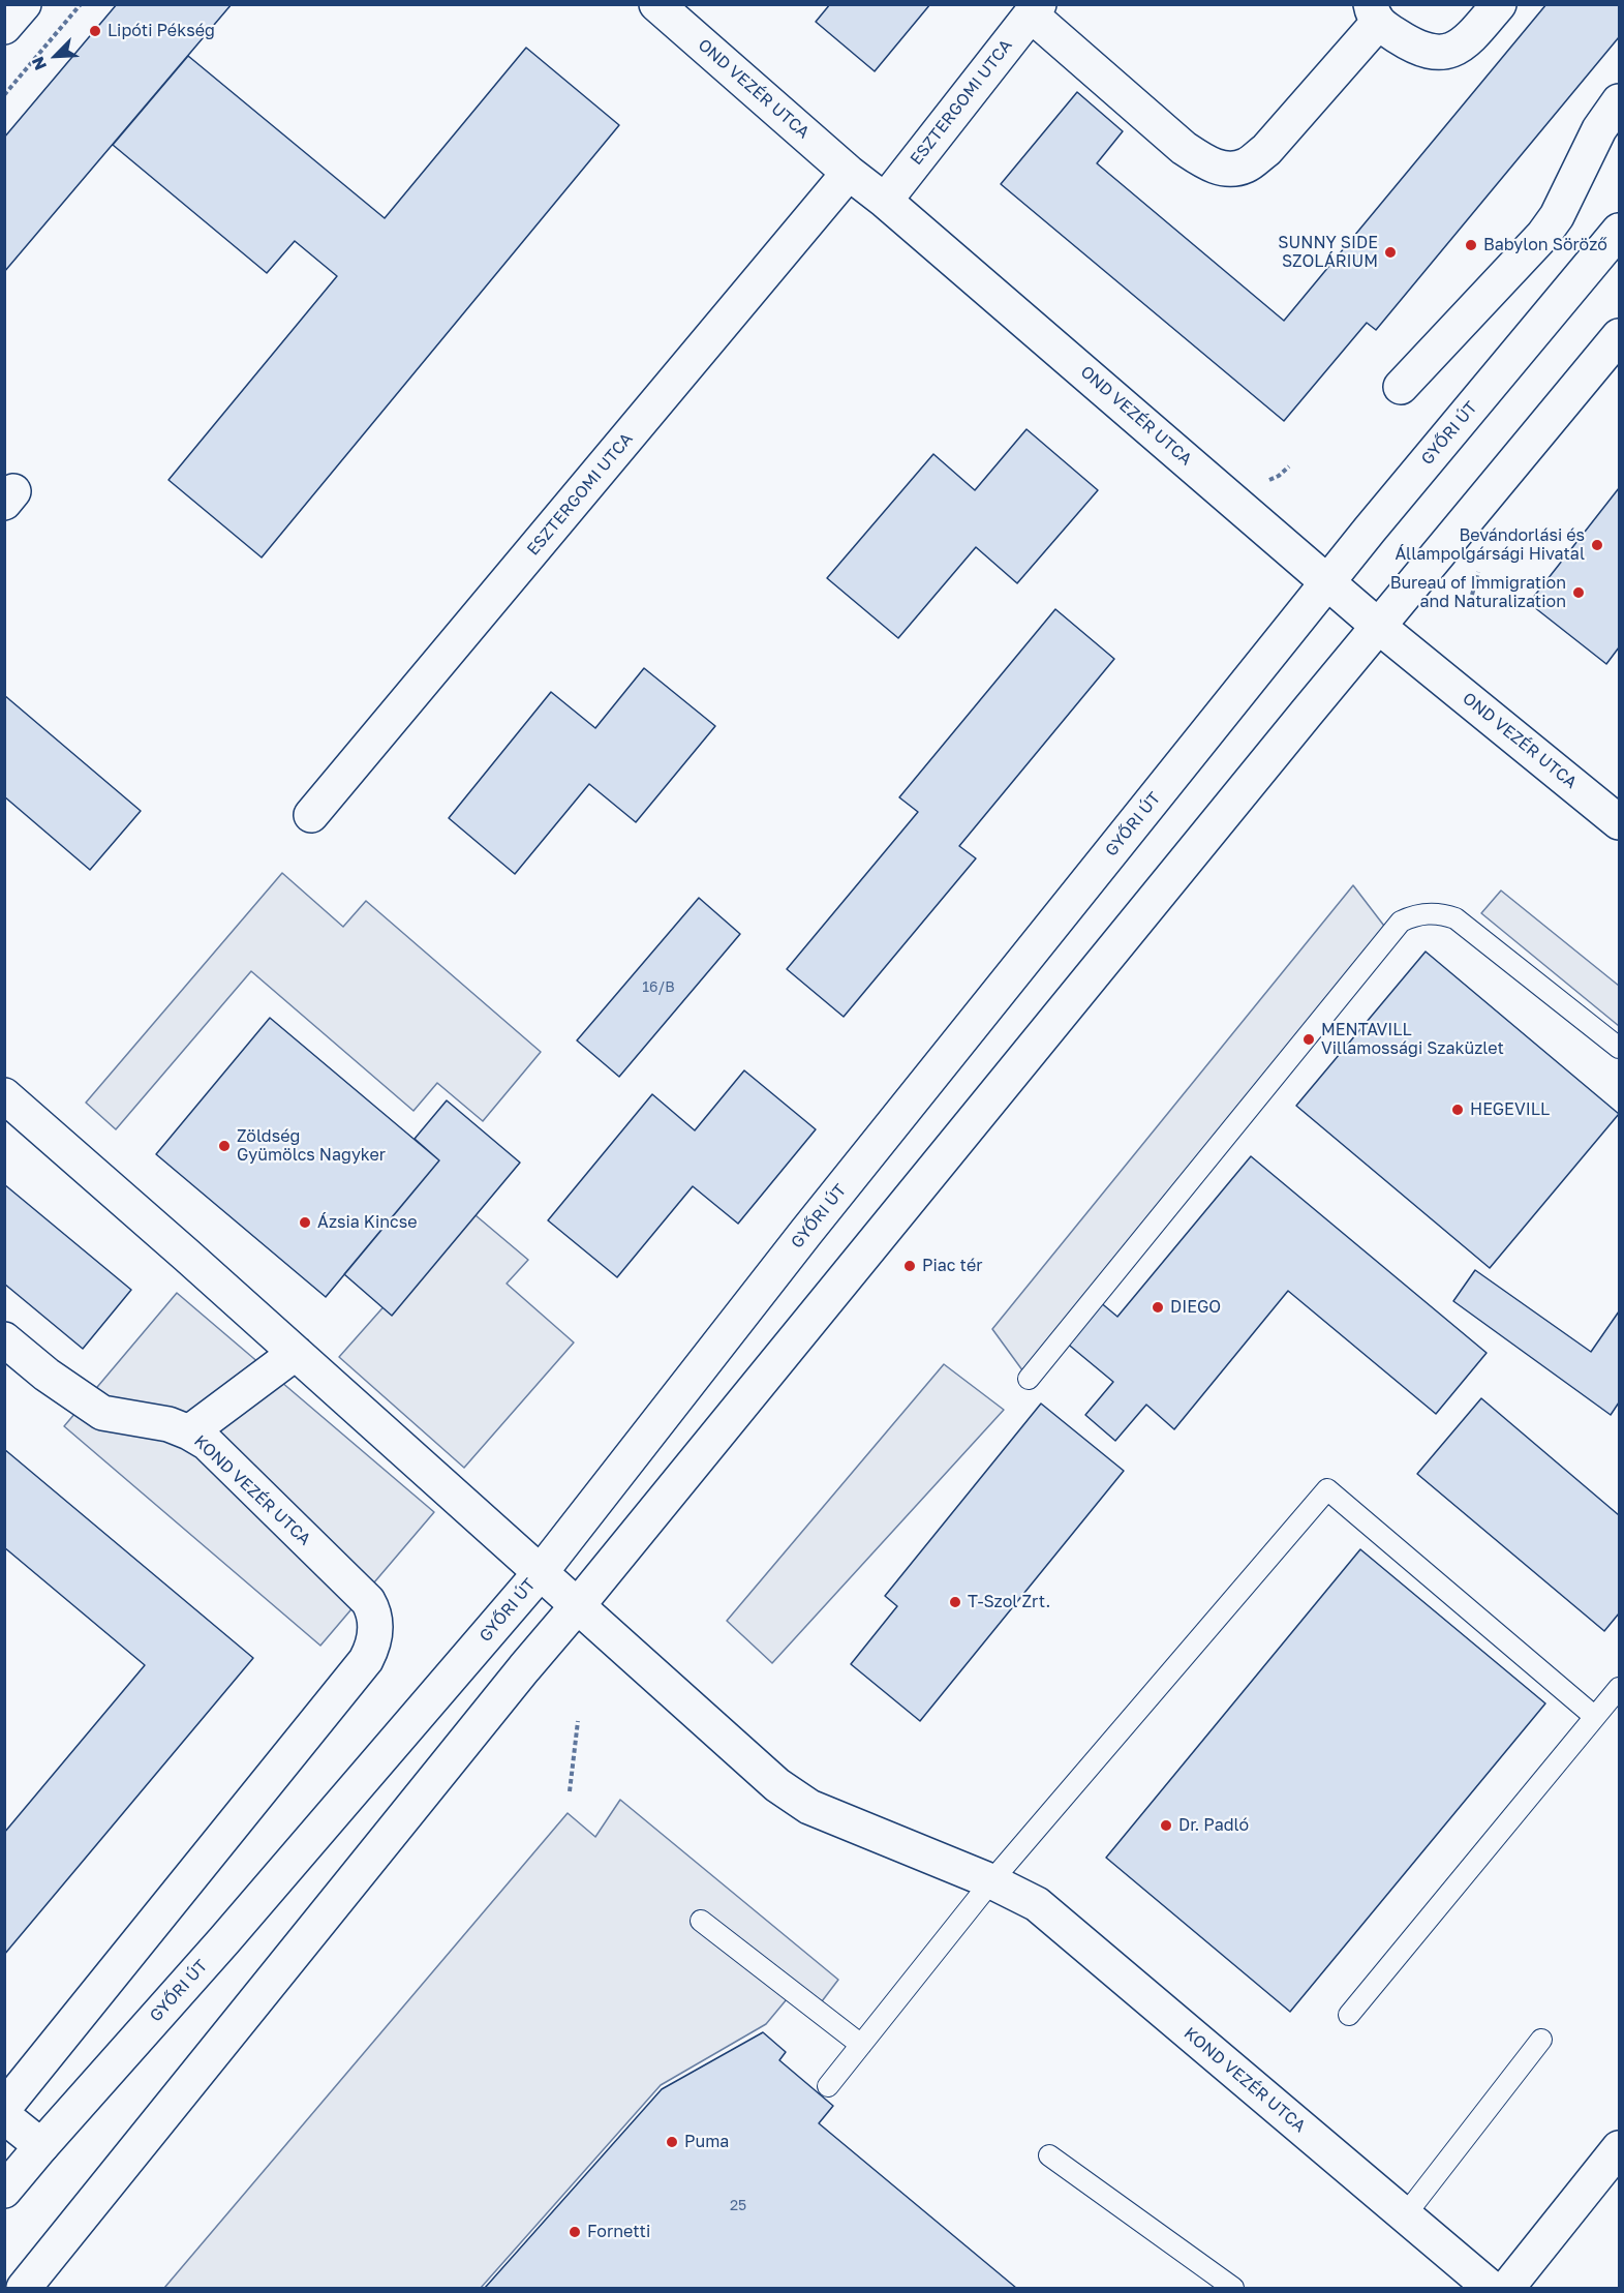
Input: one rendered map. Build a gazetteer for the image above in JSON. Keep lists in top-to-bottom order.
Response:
{
  "streets": {
    "street": [
      "OND VEZÉR UTCA",
      "ESZTERGOMI UTCA",
      "GYŐRI ÚT",
      "KOND VEZÉR UTCA"
    ]
  },
  "crossings": [
    ["OND VEZÉR UTCA", "ESZTERGOMI UTCA"],
    ["OND VEZÉR UTCA", "GYŐRI ÚT"],
    ["GYŐRI ÚT", "KOND VEZÉR UTCA"]
  ],
  "places": [
    "Lipóti Pékség",
    "Babylon Söröző",
    "SUNNY SIDE SZOLÁRIUM",
    "Bevándorlási és Állampolgársági Hivatal",
    "Bureau of Immigration and Naturalization",
    "MENTAVILL Villamossági Szaküzlet",
    "HEGEVILL",
    "Zöldség Gyümölcs Nagyker",
    "Ázsia Kincse",
    "Piac tér",
    "DIEGO",
    "T-Szol Zrt.",
    "Dr. Padló",
    "Puma",
    "Fornetti"
  ],
  "house_numbers": ["16/B", "25"],
  "north": "bottom left"
}
